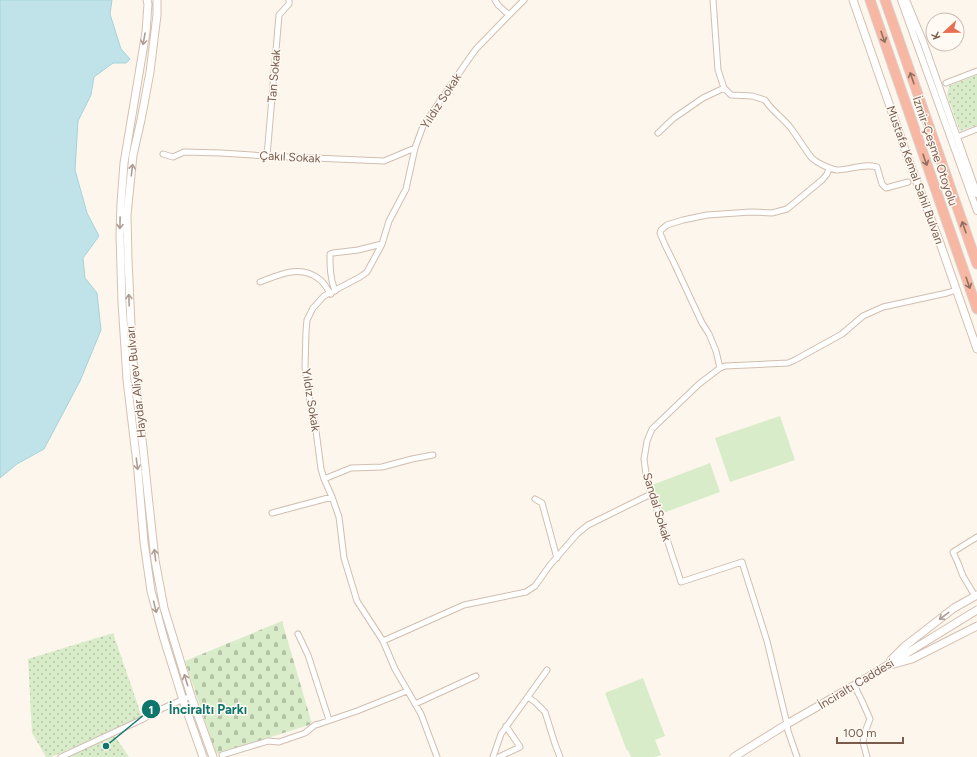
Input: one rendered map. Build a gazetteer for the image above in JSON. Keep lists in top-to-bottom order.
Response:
{
  "streets": {
    "highway": ["İzmir-Çeşme Otoyolu"],
    "main road": ["Mustafa Kemal Sahil Bulvarı", "Haydar Aliyev Bulvarı", "İnciraltı Caddesi"],
    "street": [
      "Tan Sokak",
      "Yıldız Sokak",
      "Çakıl Sokak",
      "Sandal Sokak"
    ]
  },
  "crossings": [
    ["Tan Sokak", "Çakıl Sokak"],
    ["Yıldız Sokak", "Çakıl Sokak"],
    ["Sandal Sokak", "İnciraltı Caddesi"]
  ],
  "places": ["İnciraltı Parkı"],
  "scale_bar": "100 m",
  "north": "left"
}
